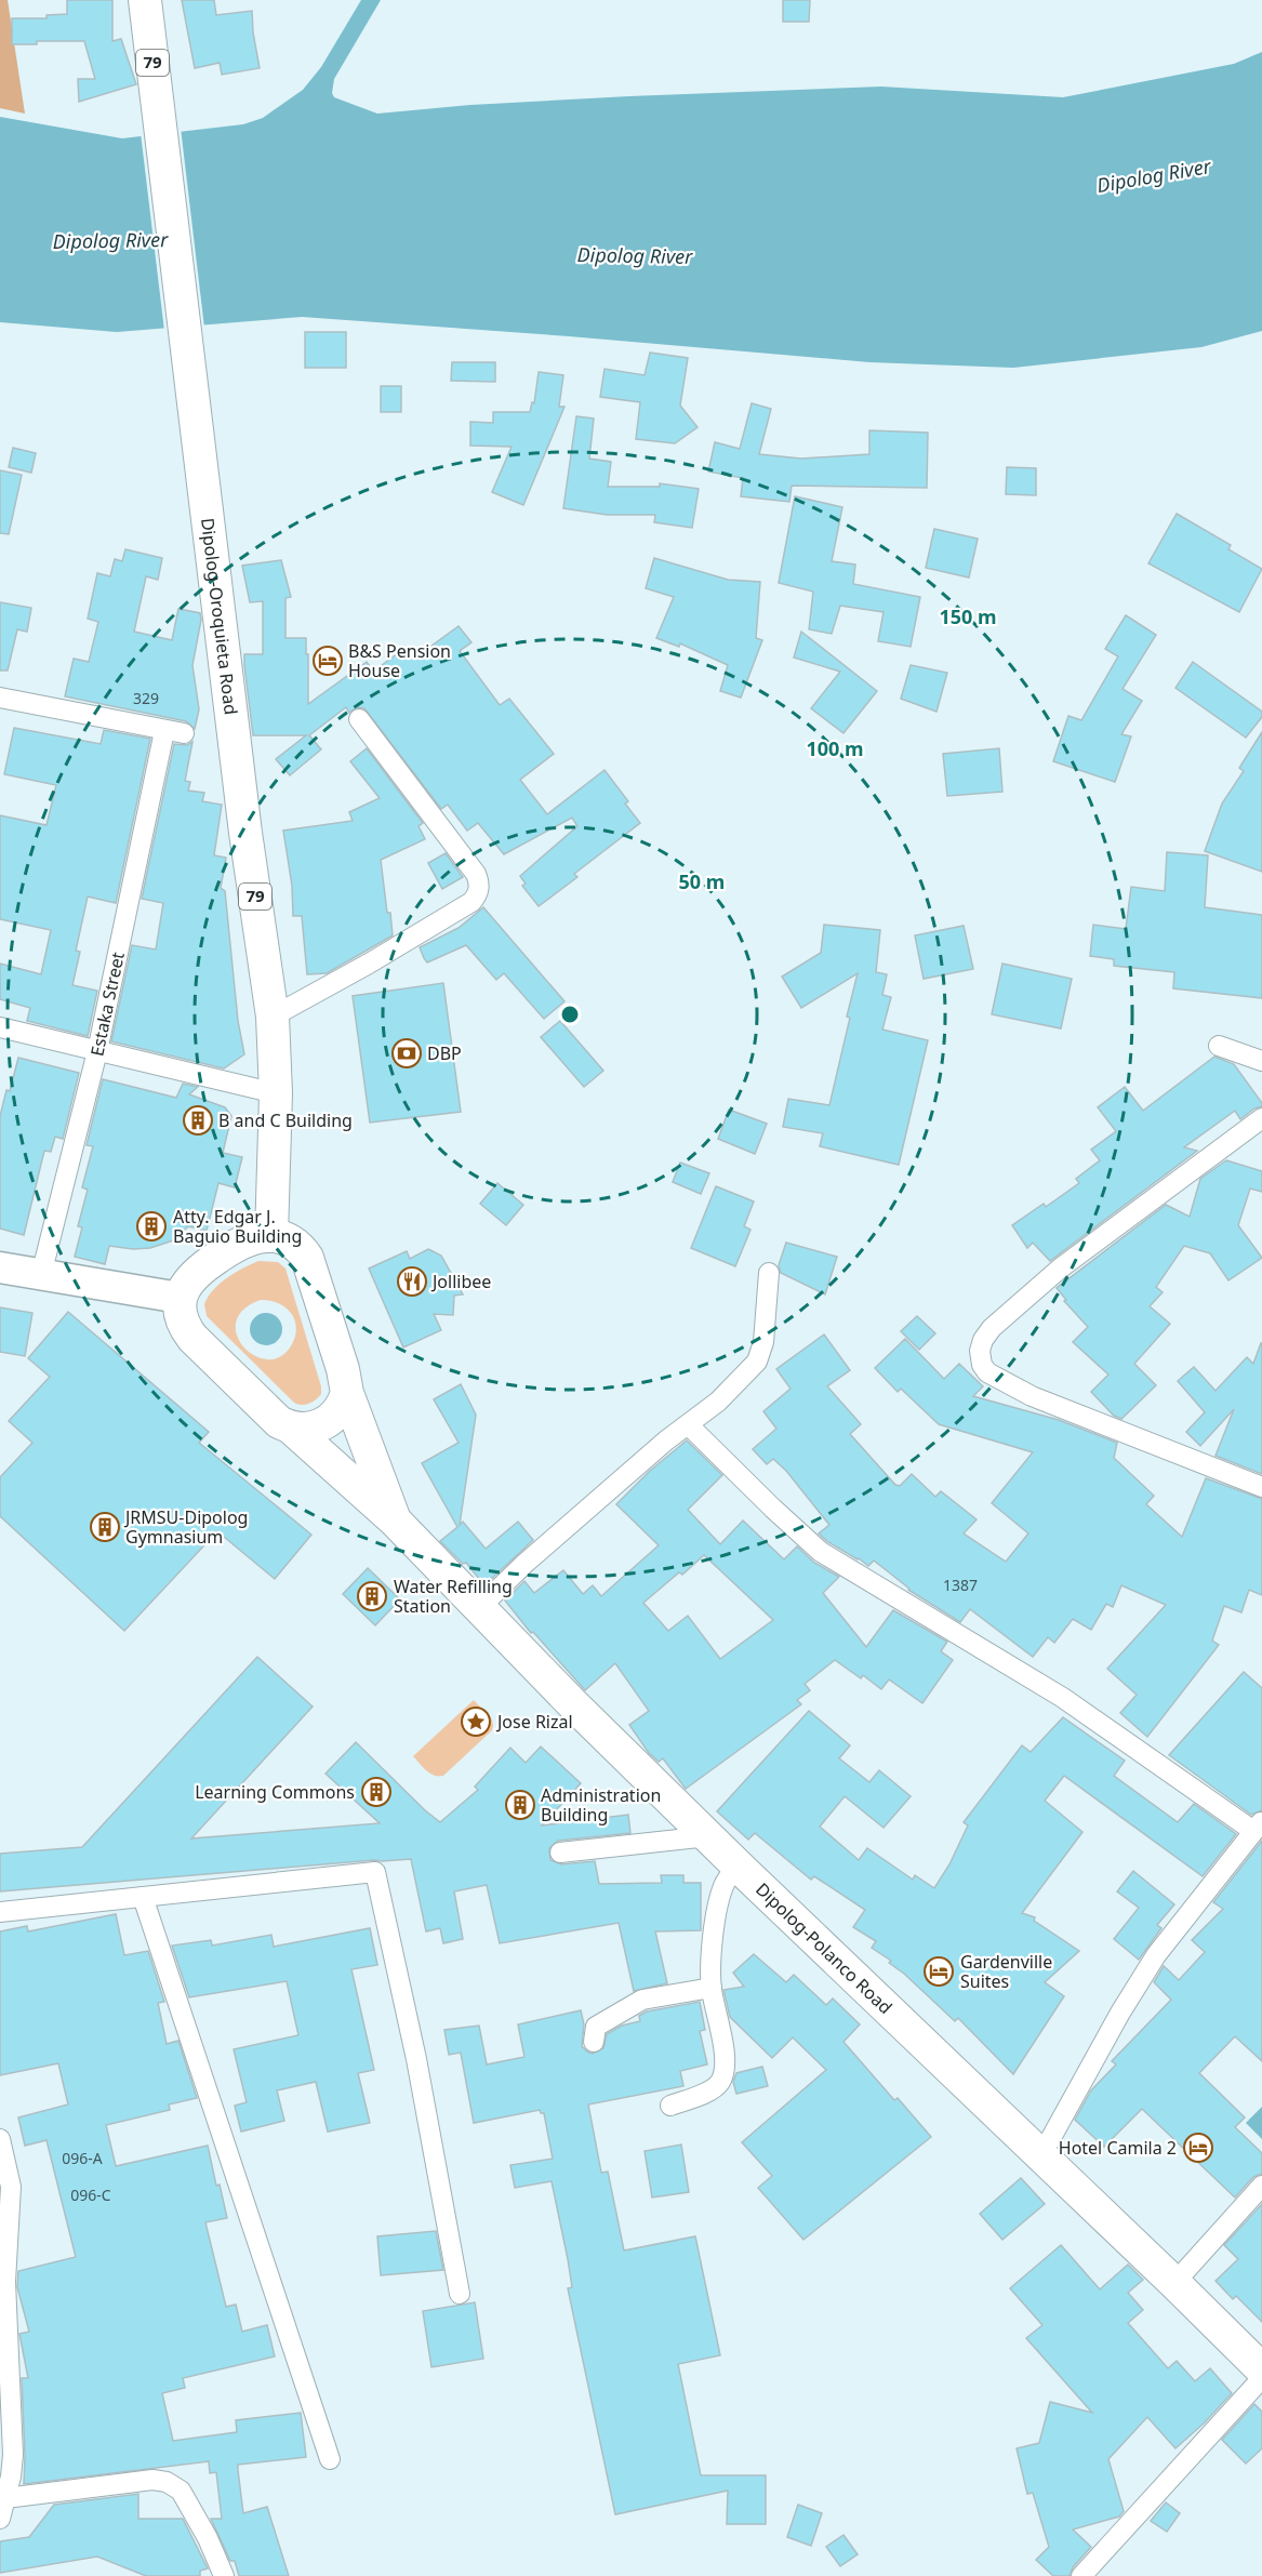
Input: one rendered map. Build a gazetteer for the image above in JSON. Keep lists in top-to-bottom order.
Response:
{
  "streets": {
    "highway": ["79", "Dipolog-Oroquieta Road", "Dipolog-Polanco Road"],
    "street": ["Estaka Street"]
  },
  "water": ["Dipolog River"],
  "places": {
    "hotel": ["B&S Pension House", "Gardenville Suites", "Hotel Camila 2"],
    "bank": ["DBP"],
    "building": [
      "B and C Building",
      "Atty. Edgar J. Baguio Building",
      "JRMSU-Dipolog Gymnasium",
      "Water Refilling Station",
      "Learning Commons",
      "Administration Building"
    ],
    "restaurant": ["Jollibee"],
    "place": ["Jose Rizal"]
  },
  "house_numbers": [
    "329",
    "1387",
    "096-A",
    "096-C"
  ],
  "rings": ["150 m", "100 m", "50 m"]
}
